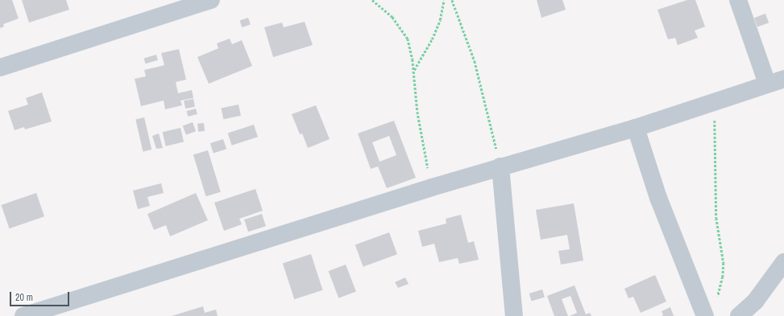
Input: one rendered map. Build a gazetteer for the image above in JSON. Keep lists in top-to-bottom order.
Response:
{
  "scale_bar": "20 m"
}
